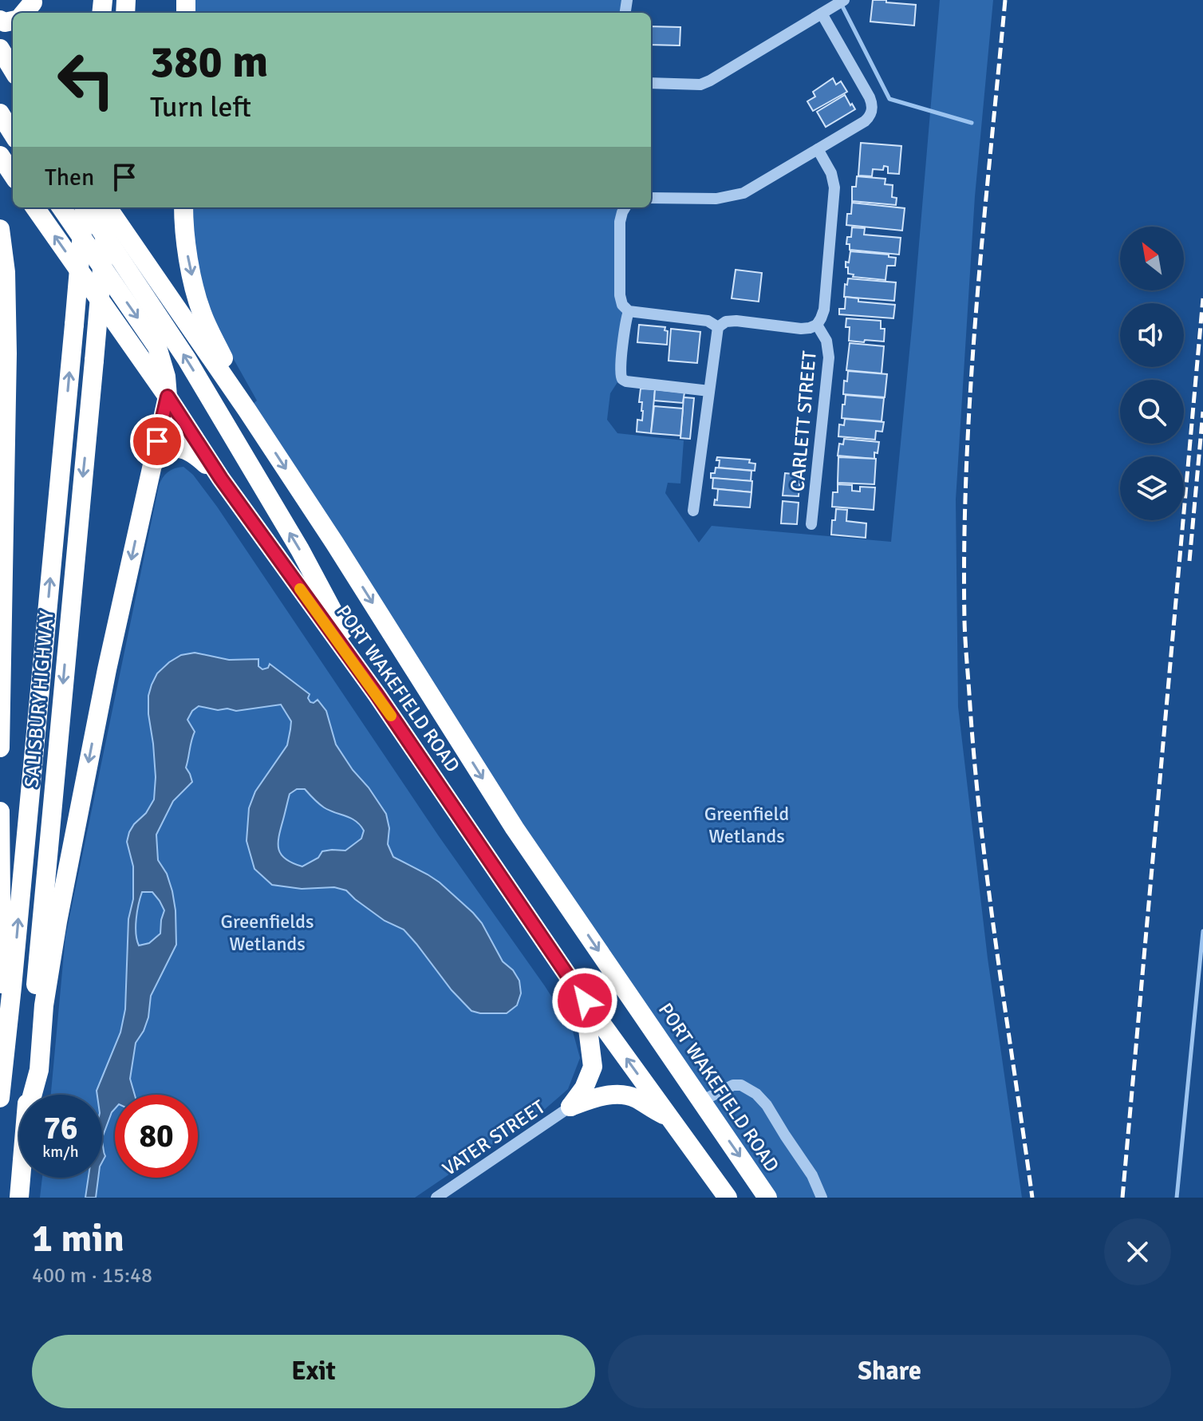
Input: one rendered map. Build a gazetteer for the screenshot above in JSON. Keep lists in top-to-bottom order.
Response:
{
  "streets": {
    "highway": ["PORT WAKEFIELD ROAD", "SALISBURY HIGHWAY"],
    "street": ["CARLETT STREET", "VATER STREET"]
  },
  "parks": ["Greenfield Wetlands", "Greenfields Wetlands"],
  "north": "top left",
  "page": {
    "turn": ["380 m", "Turn left"],
    "then": "Then",
    "speed": "76 km/h",
    "limit": "80",
    "heading": ["1 min", "400 m · 15:48"],
    "buttons": ["Exit", "Share"]
  }
}
